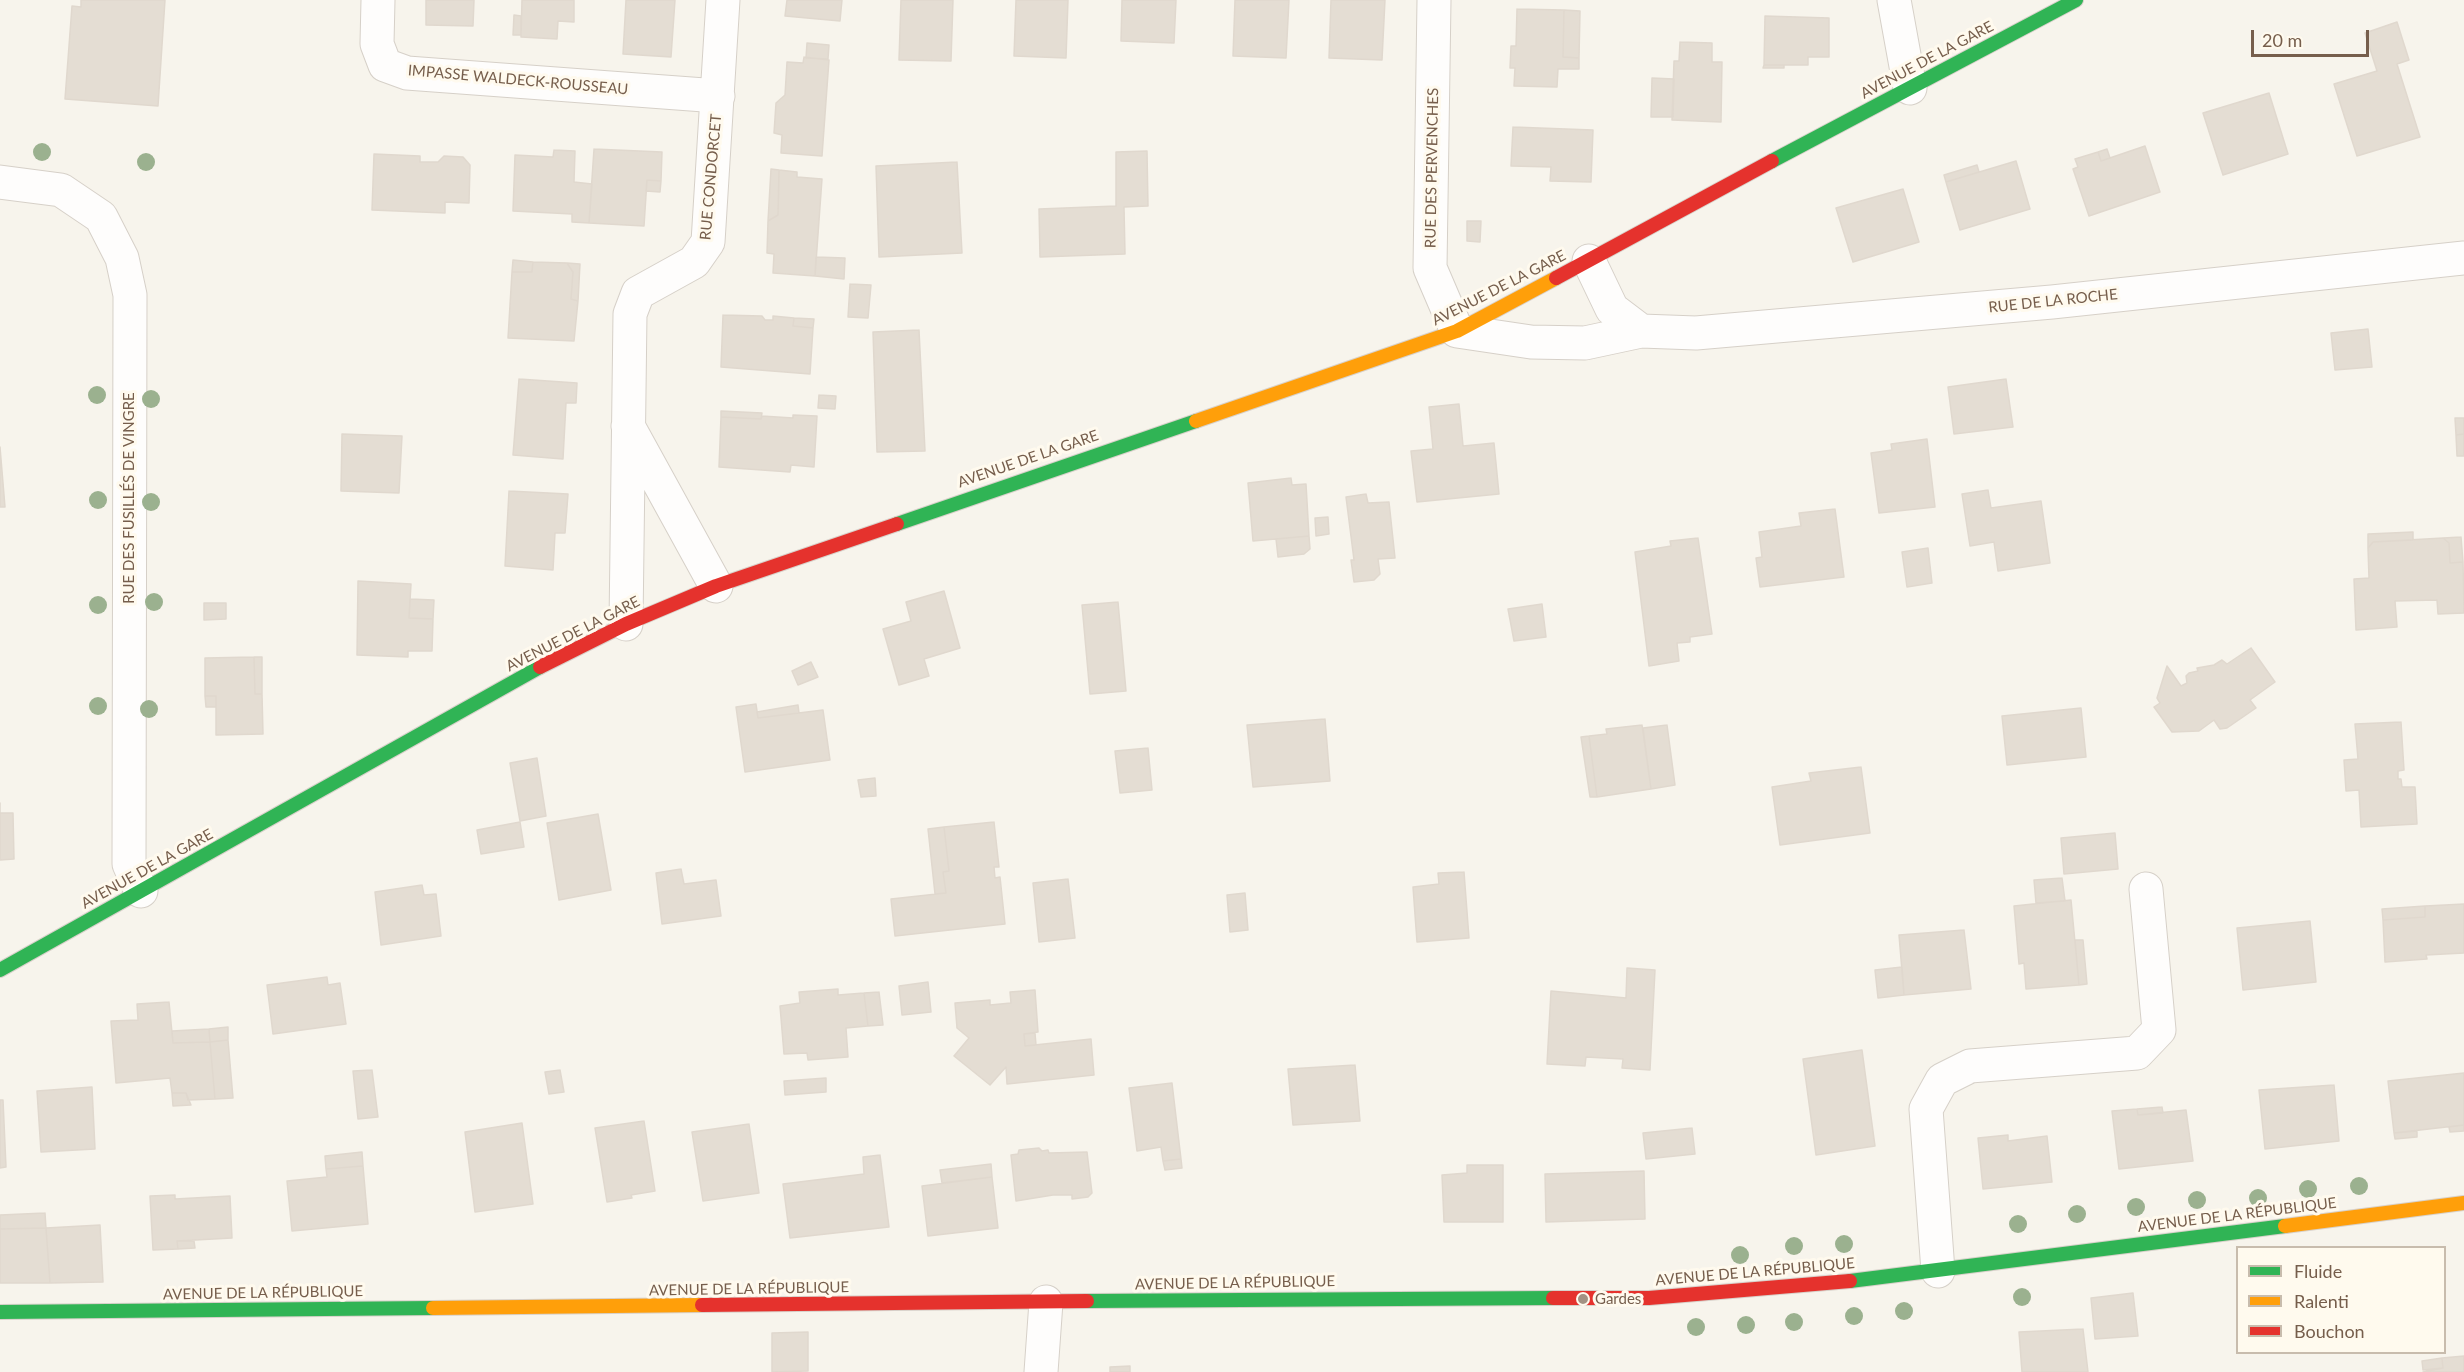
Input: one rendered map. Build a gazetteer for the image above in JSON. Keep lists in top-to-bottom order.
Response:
{
  "streets": {
    "street": [
      "AVENUE DE LA GARE",
      "IMPASSE WALDECK-ROUSSEAU",
      "RUE DES PERVENCHES",
      "RUE CONDORCET",
      "RUE DE LA ROCHE",
      "RUE DES FUSILLÉS DE VINGRE",
      "AVENUE DE LA RÉPUBLIQUE"
    ]
  },
  "crossings": [
    ["AVENUE DE LA GARE", "RUE DES PERVENCHES"],
    ["AVENUE DE LA GARE", "RUE CONDORCET"],
    ["AVENUE DE LA GARE", "RUE DE LA ROCHE"],
    ["AVENUE DE LA GARE", "RUE DES FUSILLÉS DE VINGRE"],
    ["IMPASSE WALDECK-ROUSSEAU", "RUE CONDORCET"],
    ["RUE DES PERVENCHES", "RUE DE LA ROCHE"]
  ],
  "places": ["Gardes"],
  "legend": ["Fluide", "Ralenti", "Bouchon"],
  "scale_bar": "20 m"
}
